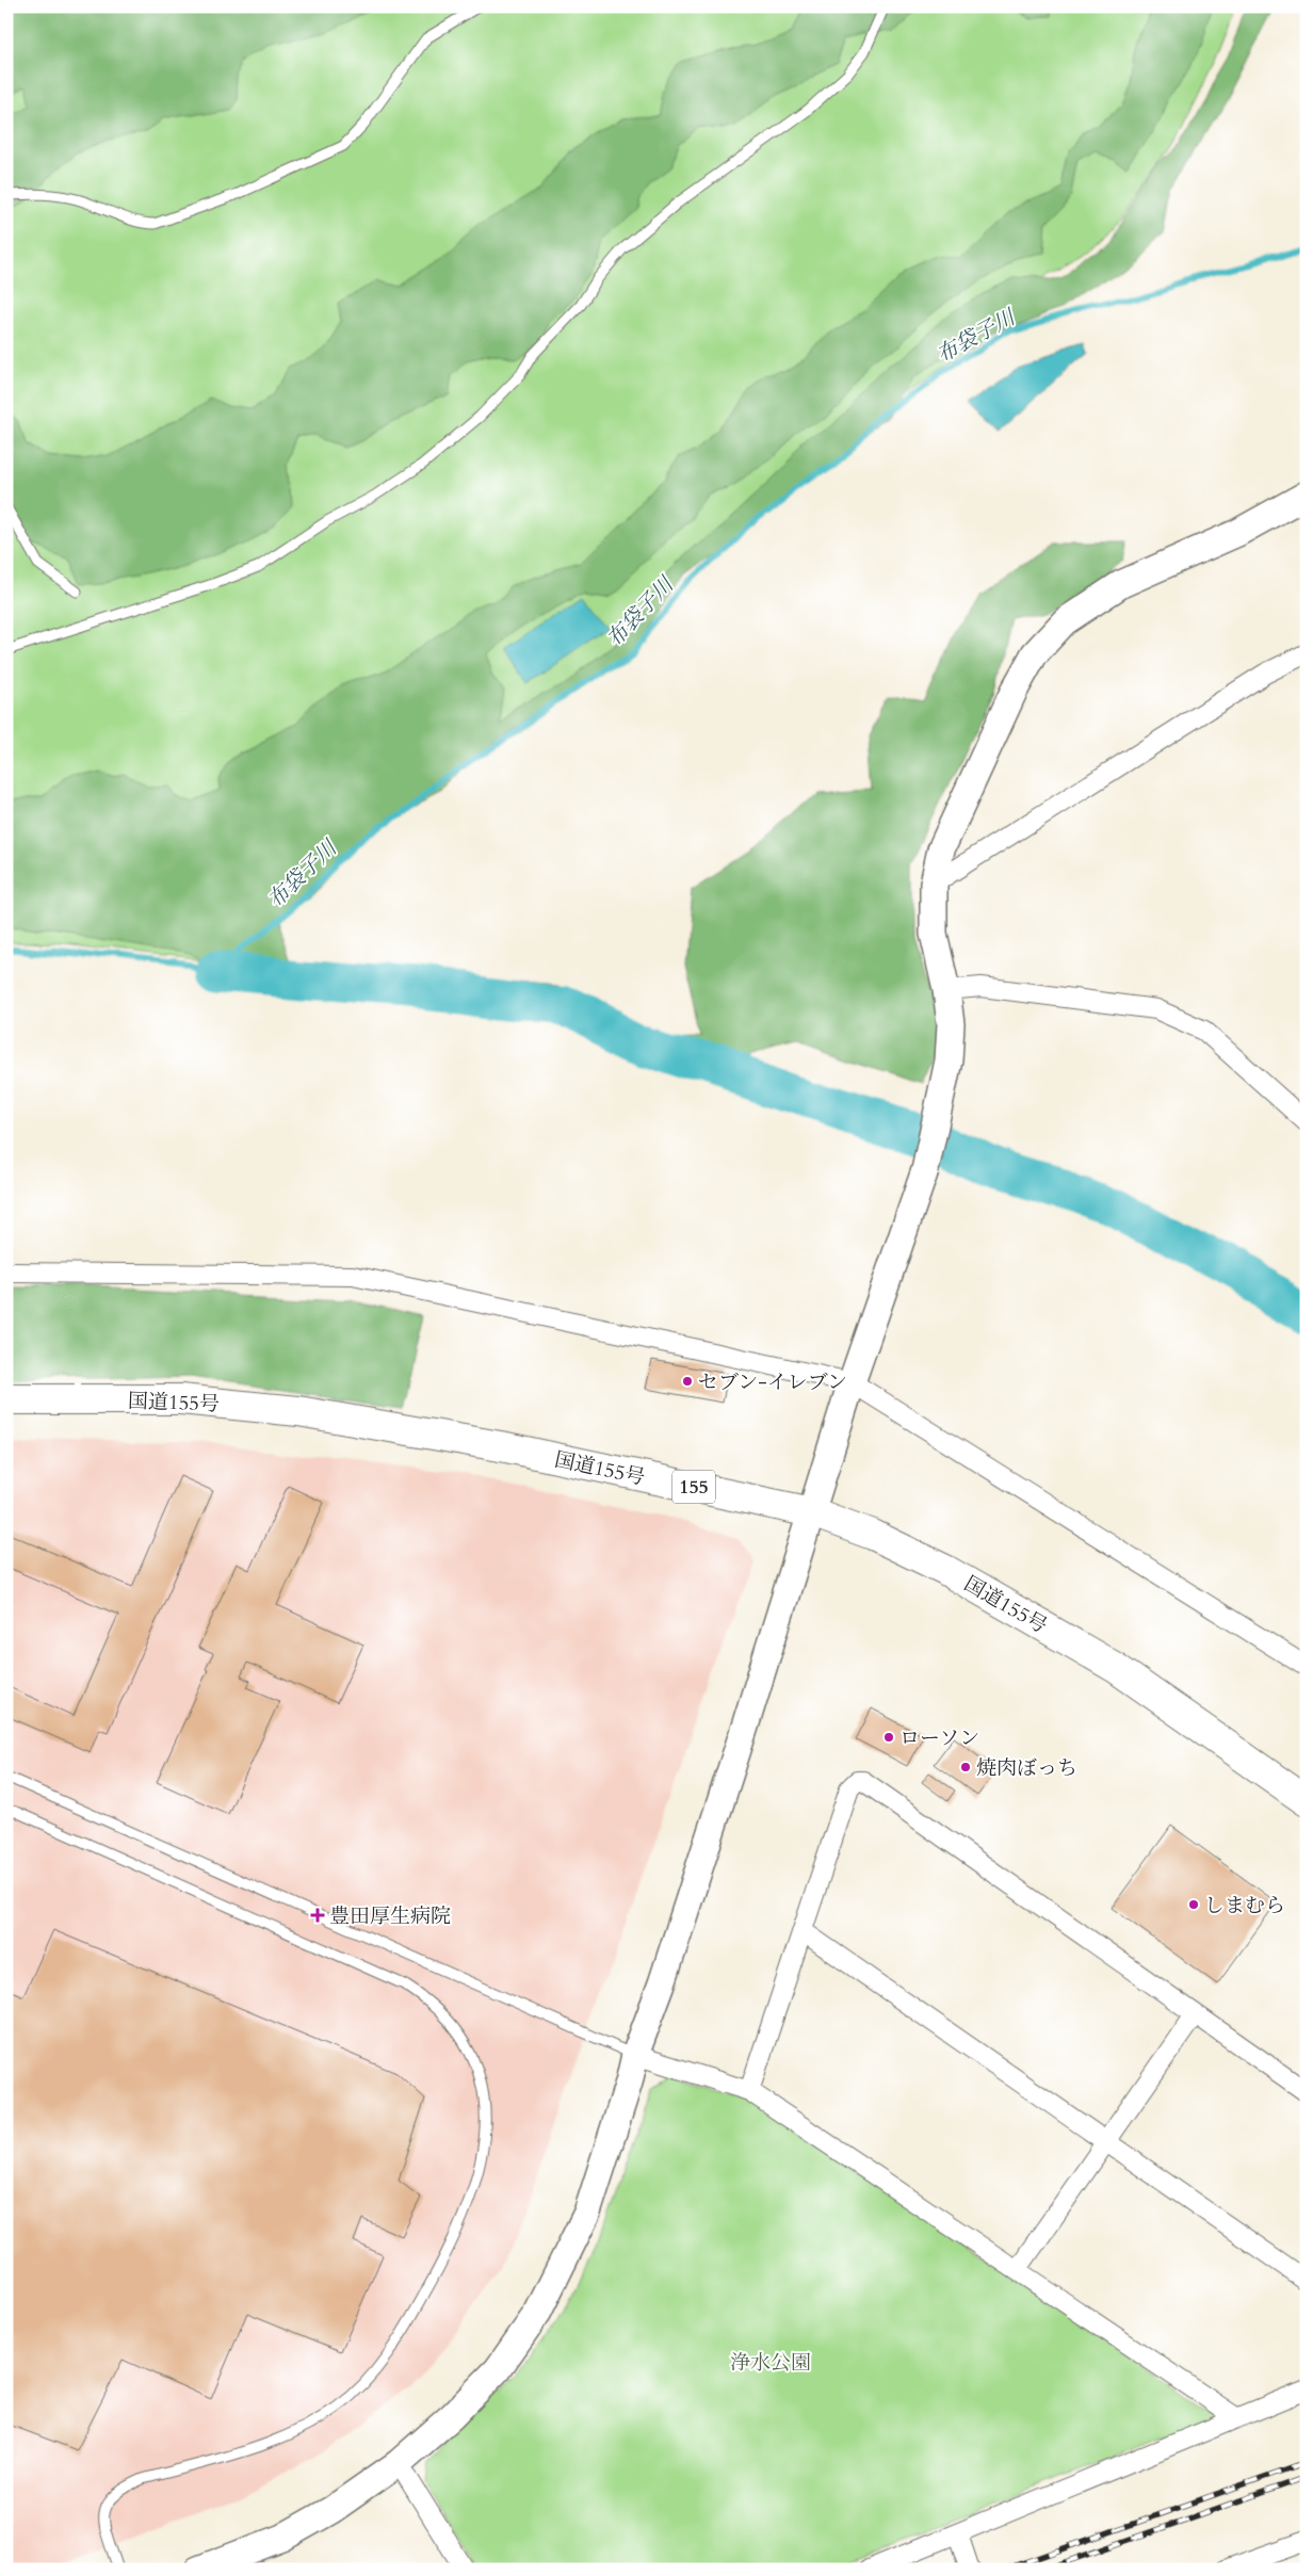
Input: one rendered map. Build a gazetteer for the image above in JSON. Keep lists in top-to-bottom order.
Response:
{
  "streets": {
    "highway": ["国道155号", "155"]
  },
  "water": ["布袋子川"],
  "parks": ["浄水公園"],
  "places": {
    "other": [
      "セブン-イレブン",
      "ローソン",
      "焼肉ぼっち",
      "しまむら"
    ],
    "health": ["豊田厚生病院"]
  }
}
